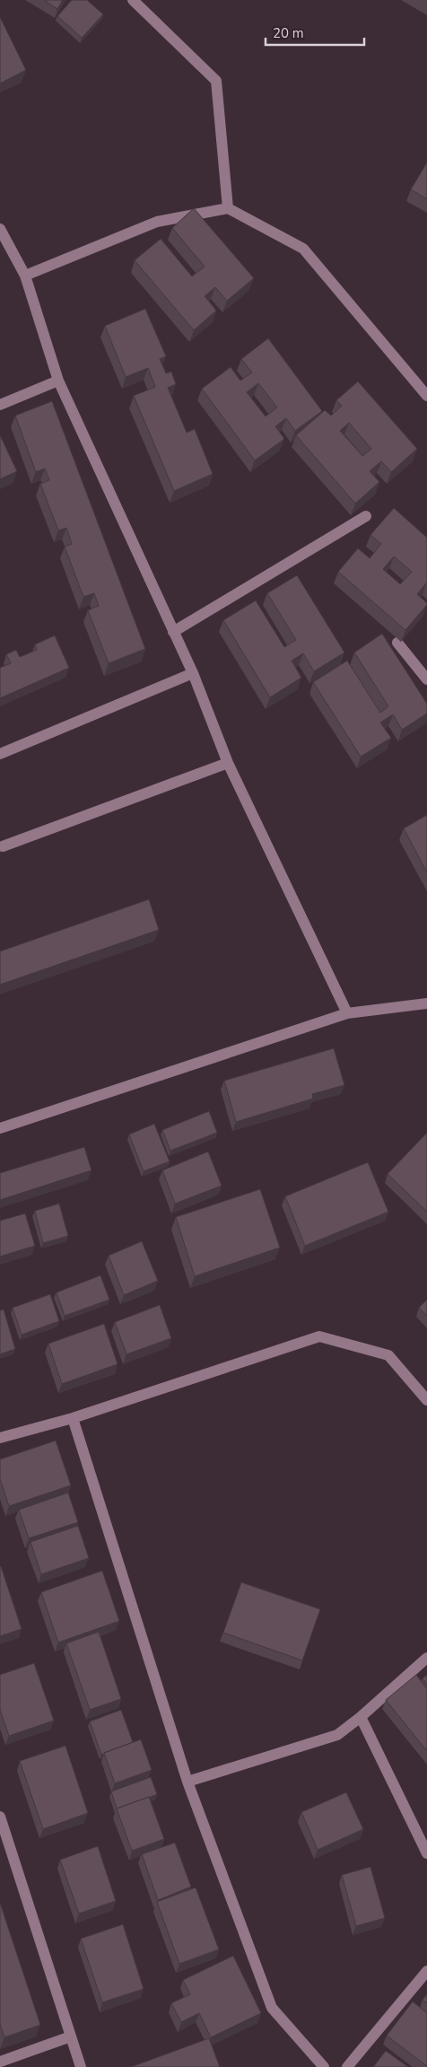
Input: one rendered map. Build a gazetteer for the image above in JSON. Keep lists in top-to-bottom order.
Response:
{
  "scale_bar": "20 m"
}
